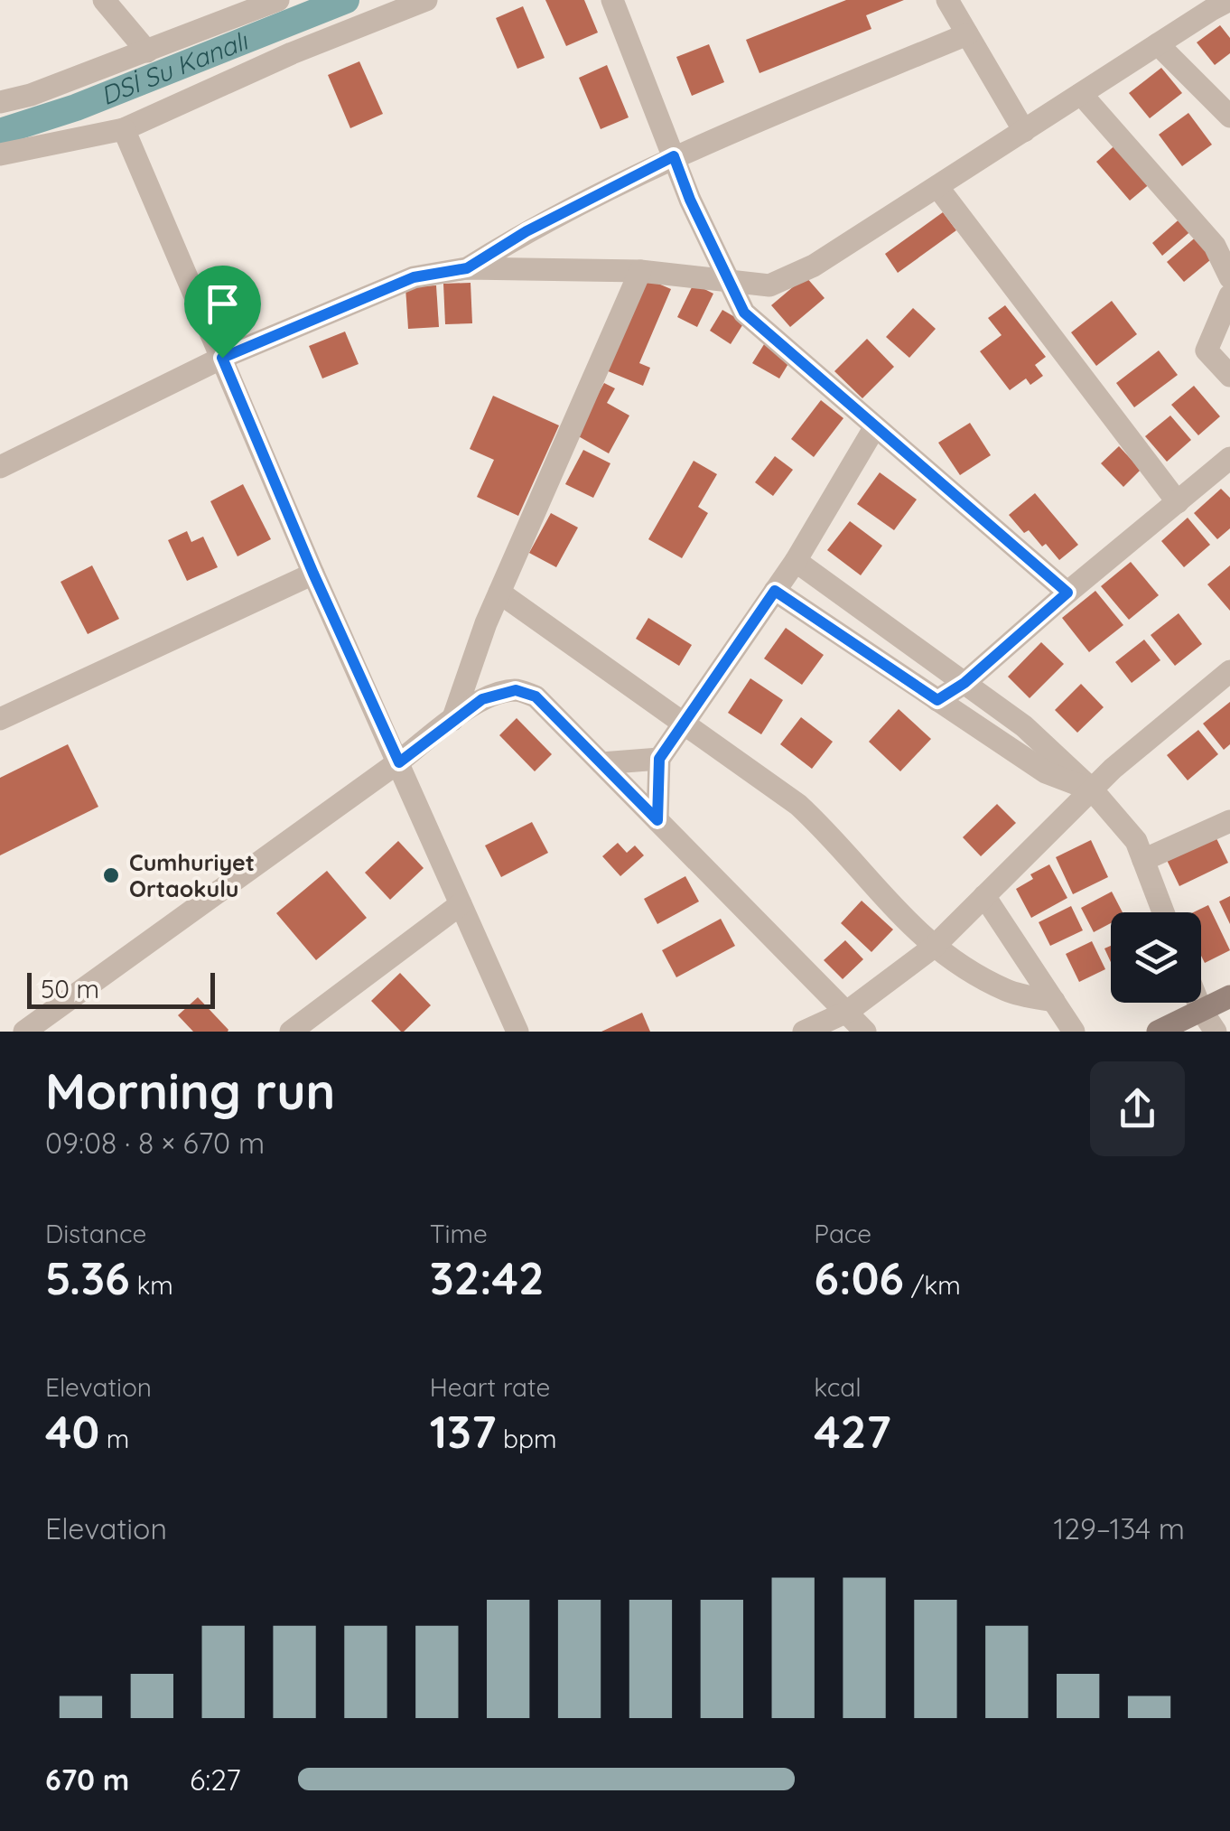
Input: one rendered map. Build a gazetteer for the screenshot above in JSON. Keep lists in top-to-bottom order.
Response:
{
  "water": ["DSİ Su Kanalı"],
  "places": ["Cumhuriyet Ortaokulu"],
  "scale_bar": "50 m",
  "page": {
    "scale": "50 m",
    "heading": ["Morning run", "09:08 · 8 × 670 m"],
    "stats": [
      ["Distance", "5.36 km"],
      ["Time", "32:42"],
      ["Pace", "6:06 /km"],
      ["Elevation", "40 m"],
      ["Heart rate", "137 bpm"],
      ["kcal", "427"]
    ],
    "chart": ["Elevation", "129–134 m"],
    "list": [
      {
        "name": "670 m",
        "note": "6:27"
      }
    ]
  }
}
